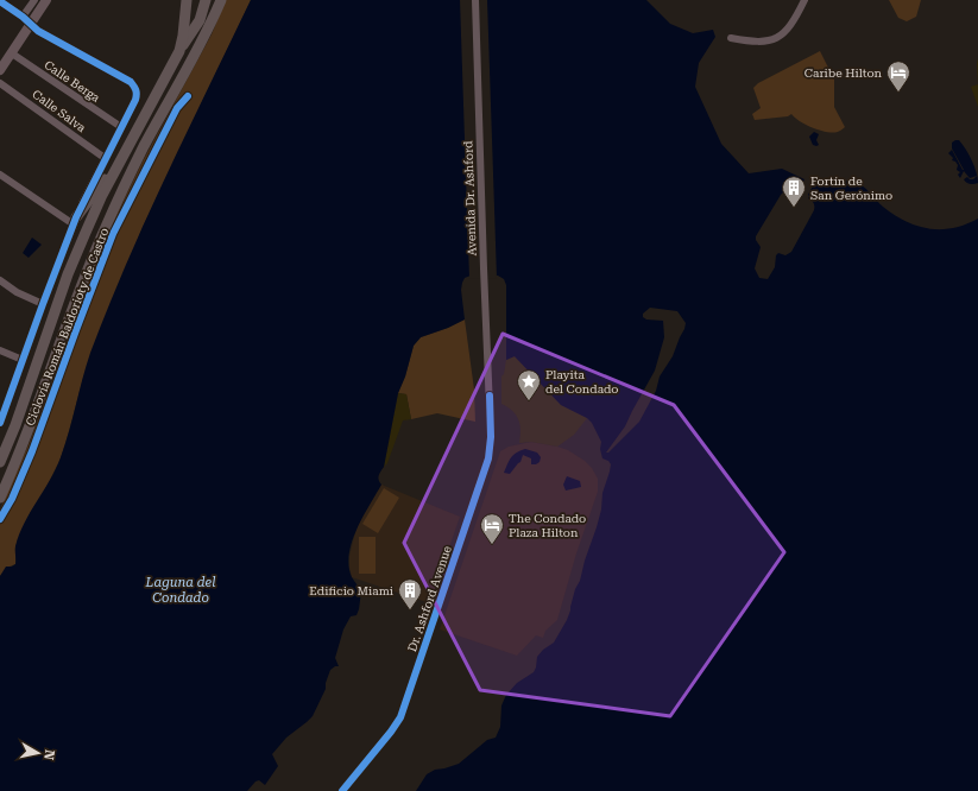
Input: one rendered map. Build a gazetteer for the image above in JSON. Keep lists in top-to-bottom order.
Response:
{
  "streets": {
    "street": [
      "Calle Berga",
      "Calle Salva",
      "Avenida Dr. Ashford",
      "Dr. Ashford Avenue"
    ],
    "cycle path": ["Ciclovía Román Baldorioty de Castro"]
  },
  "crossings": [
    ["Avenida Dr. Ashford", "Dr. Ashford Avenue"]
  ],
  "water": ["Laguna del Condado"],
  "places": {
    "hotel": ["Caribe Hilton", "The Condado Plaza Hilton"],
    "building": ["Fortín de San Gerónimo", "Edificio Miami"],
    "place": ["Playita del Condado"]
  },
  "north": "right"
}
